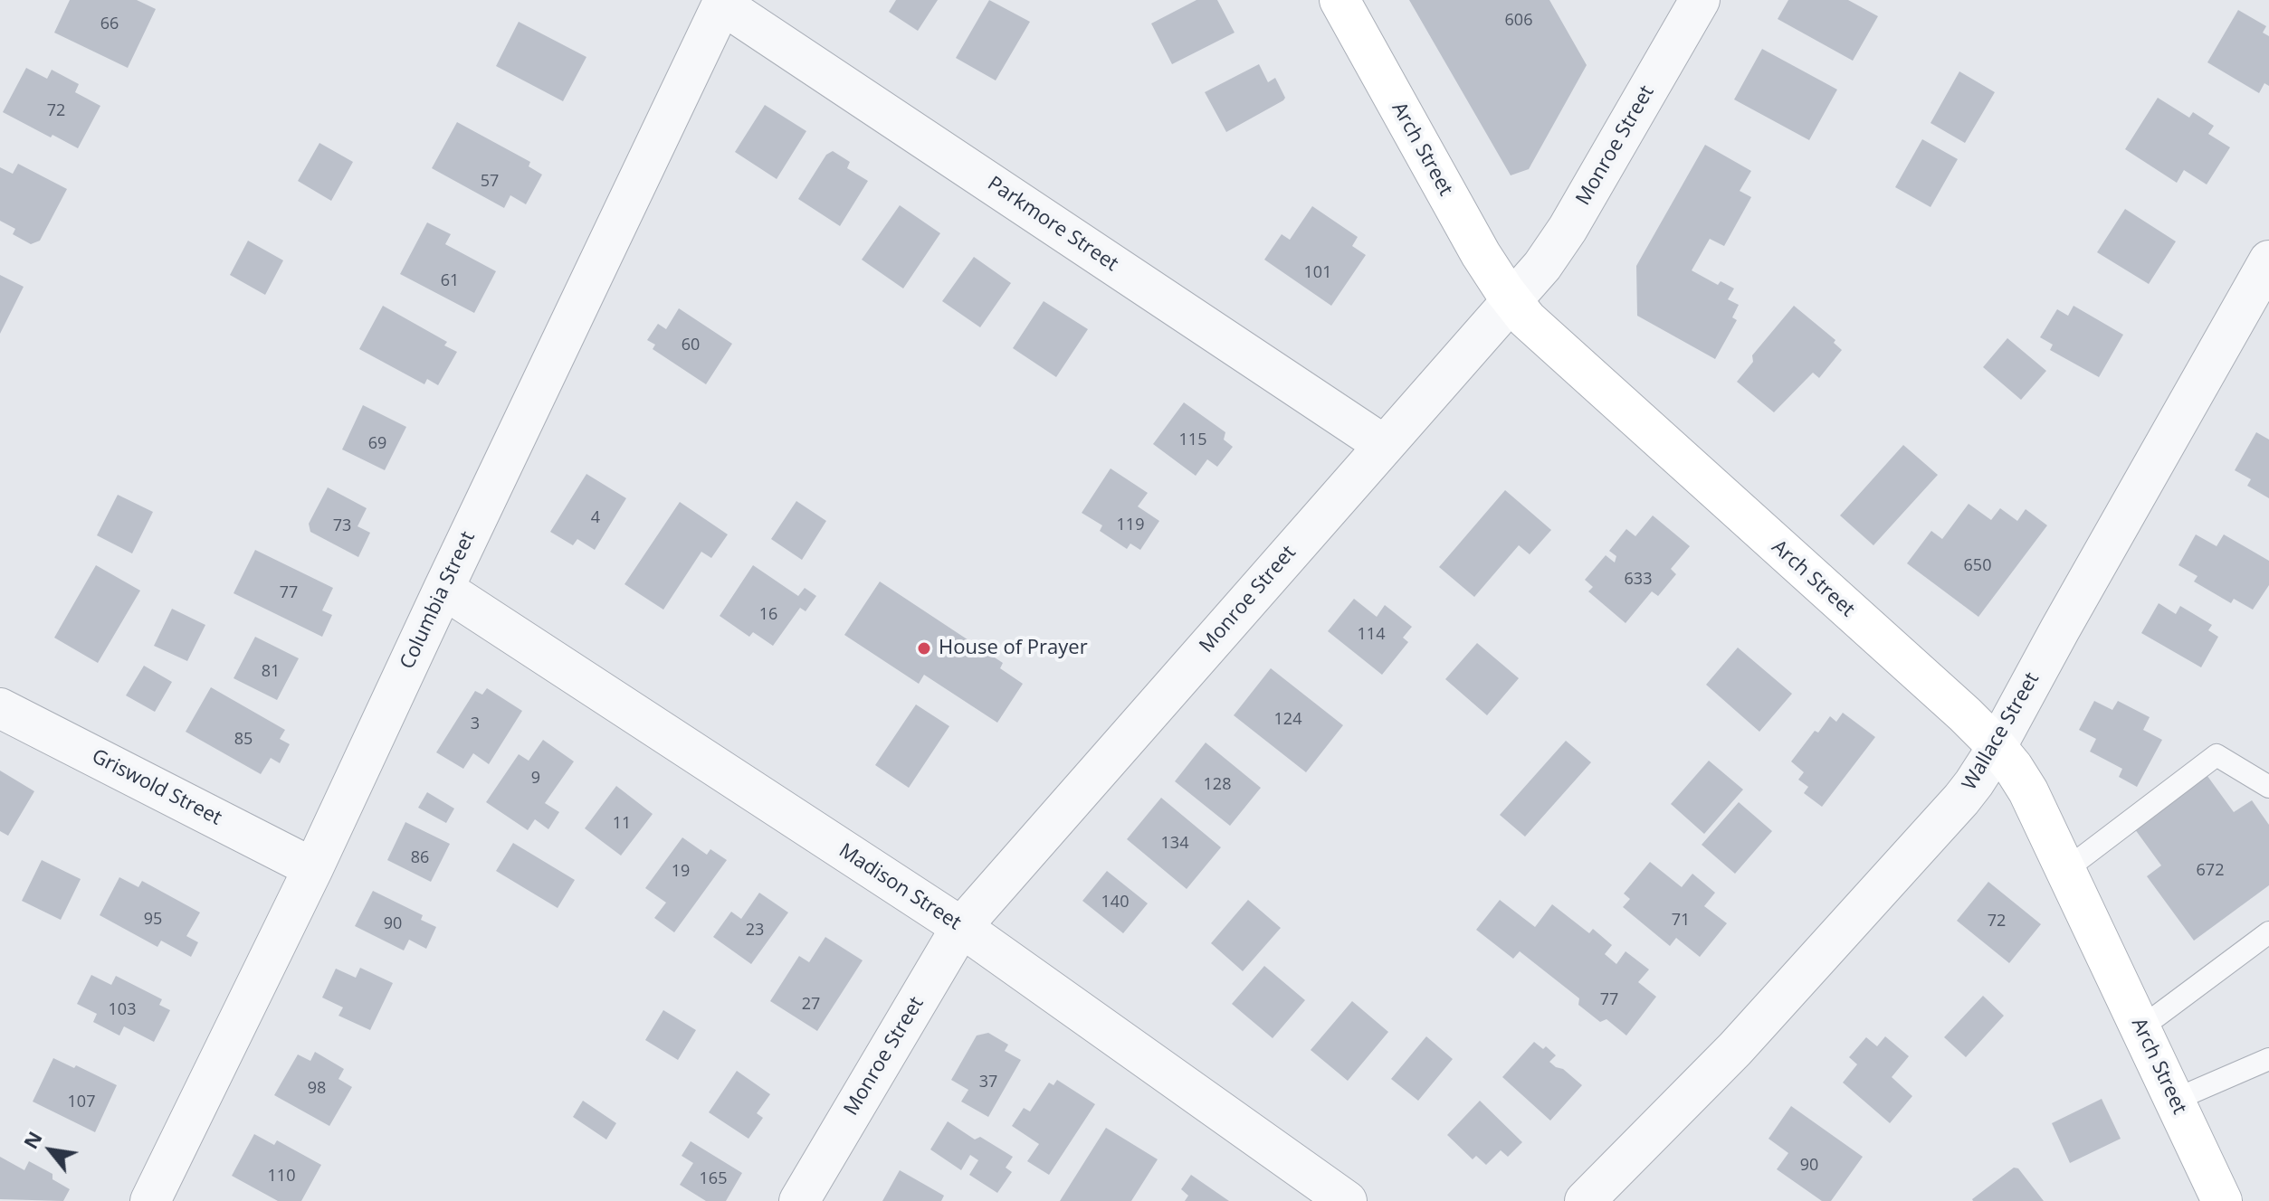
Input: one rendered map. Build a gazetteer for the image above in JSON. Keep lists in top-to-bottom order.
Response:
{
  "streets": {
    "main road": ["Arch Street"],
    "street": [
      "Monroe Street",
      "Parkmore Street",
      "Columbia Street",
      "Wallace Street",
      "Griswold Street",
      "Madison Street"
    ]
  },
  "crossings": [
    ["Monroe Street", "Arch Street"],
    ["Monroe Street", "Parkmore Street"],
    ["Monroe Street", "Madison Street"],
    ["Arch Street", "Wallace Street"],
    ["Parkmore Street", "Columbia Street"],
    ["Columbia Street", "Griswold Street"],
    ["Columbia Street", "Madison Street"]
  ],
  "places": ["House of Prayer"],
  "house_numbers": [
    "606",
    "66",
    "72",
    "57",
    "101",
    "61",
    "60",
    "115",
    "69",
    "4",
    "119",
    "73",
    "650",
    "633",
    "77",
    "16",
    "114",
    "81",
    "124",
    "3",
    "85",
    "9",
    "128",
    "11",
    "134",
    "86",
    "672",
    "19",
    "140",
    "95",
    "71",
    "72",
    "90",
    "23",
    "77",
    "27",
    "103",
    "37",
    "98",
    "107",
    "90",
    "110",
    "165"
  ],
  "north": "top left"
}
